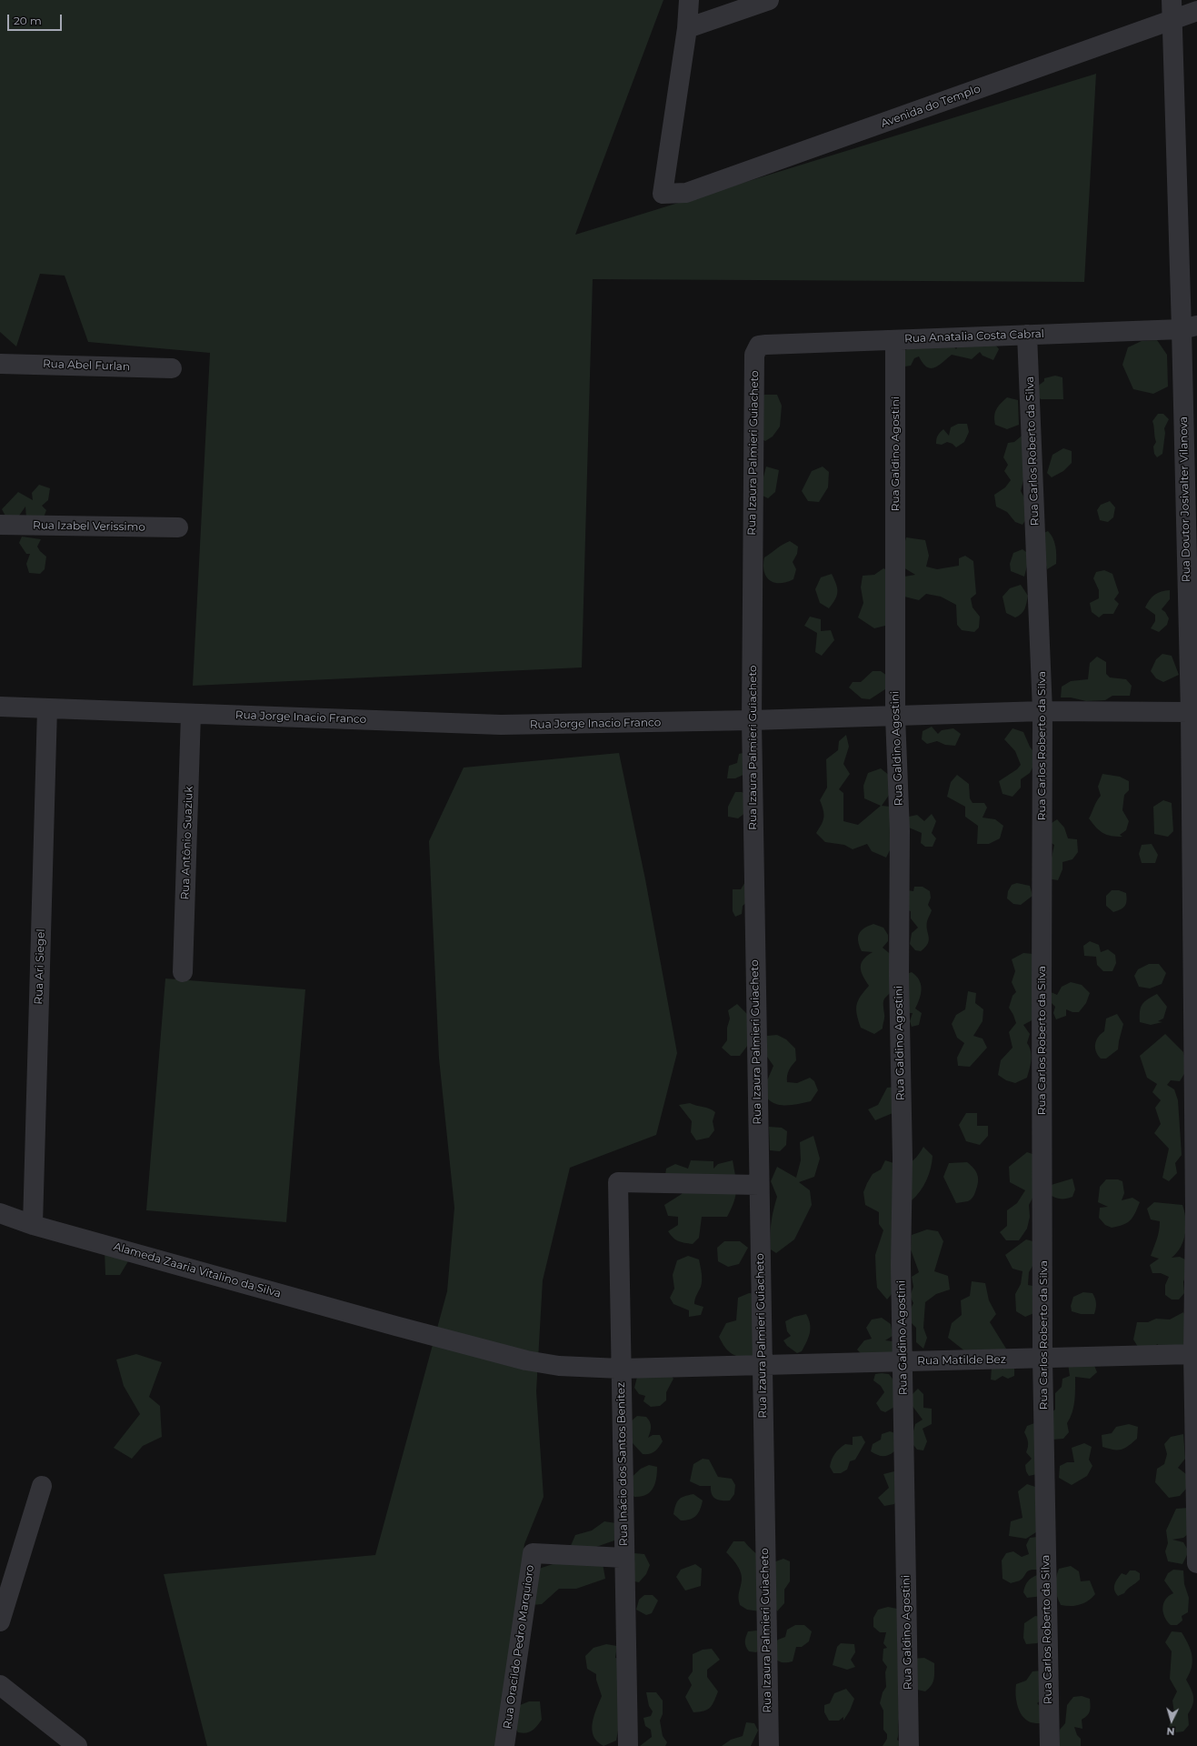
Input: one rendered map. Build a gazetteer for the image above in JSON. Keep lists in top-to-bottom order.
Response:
{
  "streets": {
    "street": [
      "Avenida do Templo",
      "Rua Anatalia Costa Cabral",
      "Rua Abel Furlan",
      "Rua Carlos Roberto da Silva",
      "Rua Izaura Palmieri Guiacheto",
      "Rua Galdino Agostini",
      "Rua Doutor Josivalter Vilanova",
      "Rua Izabel Verissimo",
      "Rua Jorge Inacio Franco",
      "Rua Antônio Suaziuk",
      "Rua Ari Siegel",
      "Alameda Zaaria Vitalino da Silva",
      "Rua Matilde Bez",
      "Rua Inácio dos Santos Benitez",
      "Rua Oracildo Pedro Marquioro"
    ]
  },
  "crossings": [
    ["Avenida do Templo", "Rua Doutor Josivalter Vilanova"],
    ["Rua Anatalia Costa Cabral", "Rua Carlos Roberto da Silva"],
    ["Rua Anatalia Costa Cabral", "Rua Izaura Palmieri Guiacheto"],
    ["Rua Anatalia Costa Cabral", "Rua Galdino Agostini"],
    ["Rua Anatalia Costa Cabral", "Rua Doutor Josivalter Vilanova"],
    ["Rua Carlos Roberto da Silva", "Rua Jorge Inacio Franco"],
    ["Rua Carlos Roberto da Silva", "Rua Matilde Bez"],
    ["Rua Izaura Palmieri Guiacheto", "Rua Jorge Inacio Franco"],
    ["Rua Izaura Palmieri Guiacheto", "Rua Matilde Bez"],
    ["Rua Izaura Palmieri Guiacheto", "Rua Inácio dos Santos Benitez"],
    ["Rua Galdino Agostini", "Rua Jorge Inacio Franco"],
    ["Rua Galdino Agostini", "Rua Matilde Bez"],
    ["Rua Doutor Josivalter Vilanova", "Rua Jorge Inacio Franco"],
    ["Rua Doutor Josivalter Vilanova", "Rua Matilde Bez"],
    ["Rua Jorge Inacio Franco", "Rua Antônio Suaziuk"],
    ["Rua Jorge Inacio Franco", "Rua Ari Siegel"],
    ["Rua Ari Siegel", "Alameda Zaaria Vitalino da Silva"],
    ["Alameda Zaaria Vitalino da Silva", "Rua Matilde Bez"],
    ["Alameda Zaaria Vitalino da Silva", "Rua Inácio dos Santos Benitez"],
    ["Rua Matilde Bez", "Rua Inácio dos Santos Benitez"],
    ["Rua Inácio dos Santos Benitez", "Rua Oracildo Pedro Marquioro"]
  ],
  "scale_bar": "20 m",
  "north": "bottom"
}
